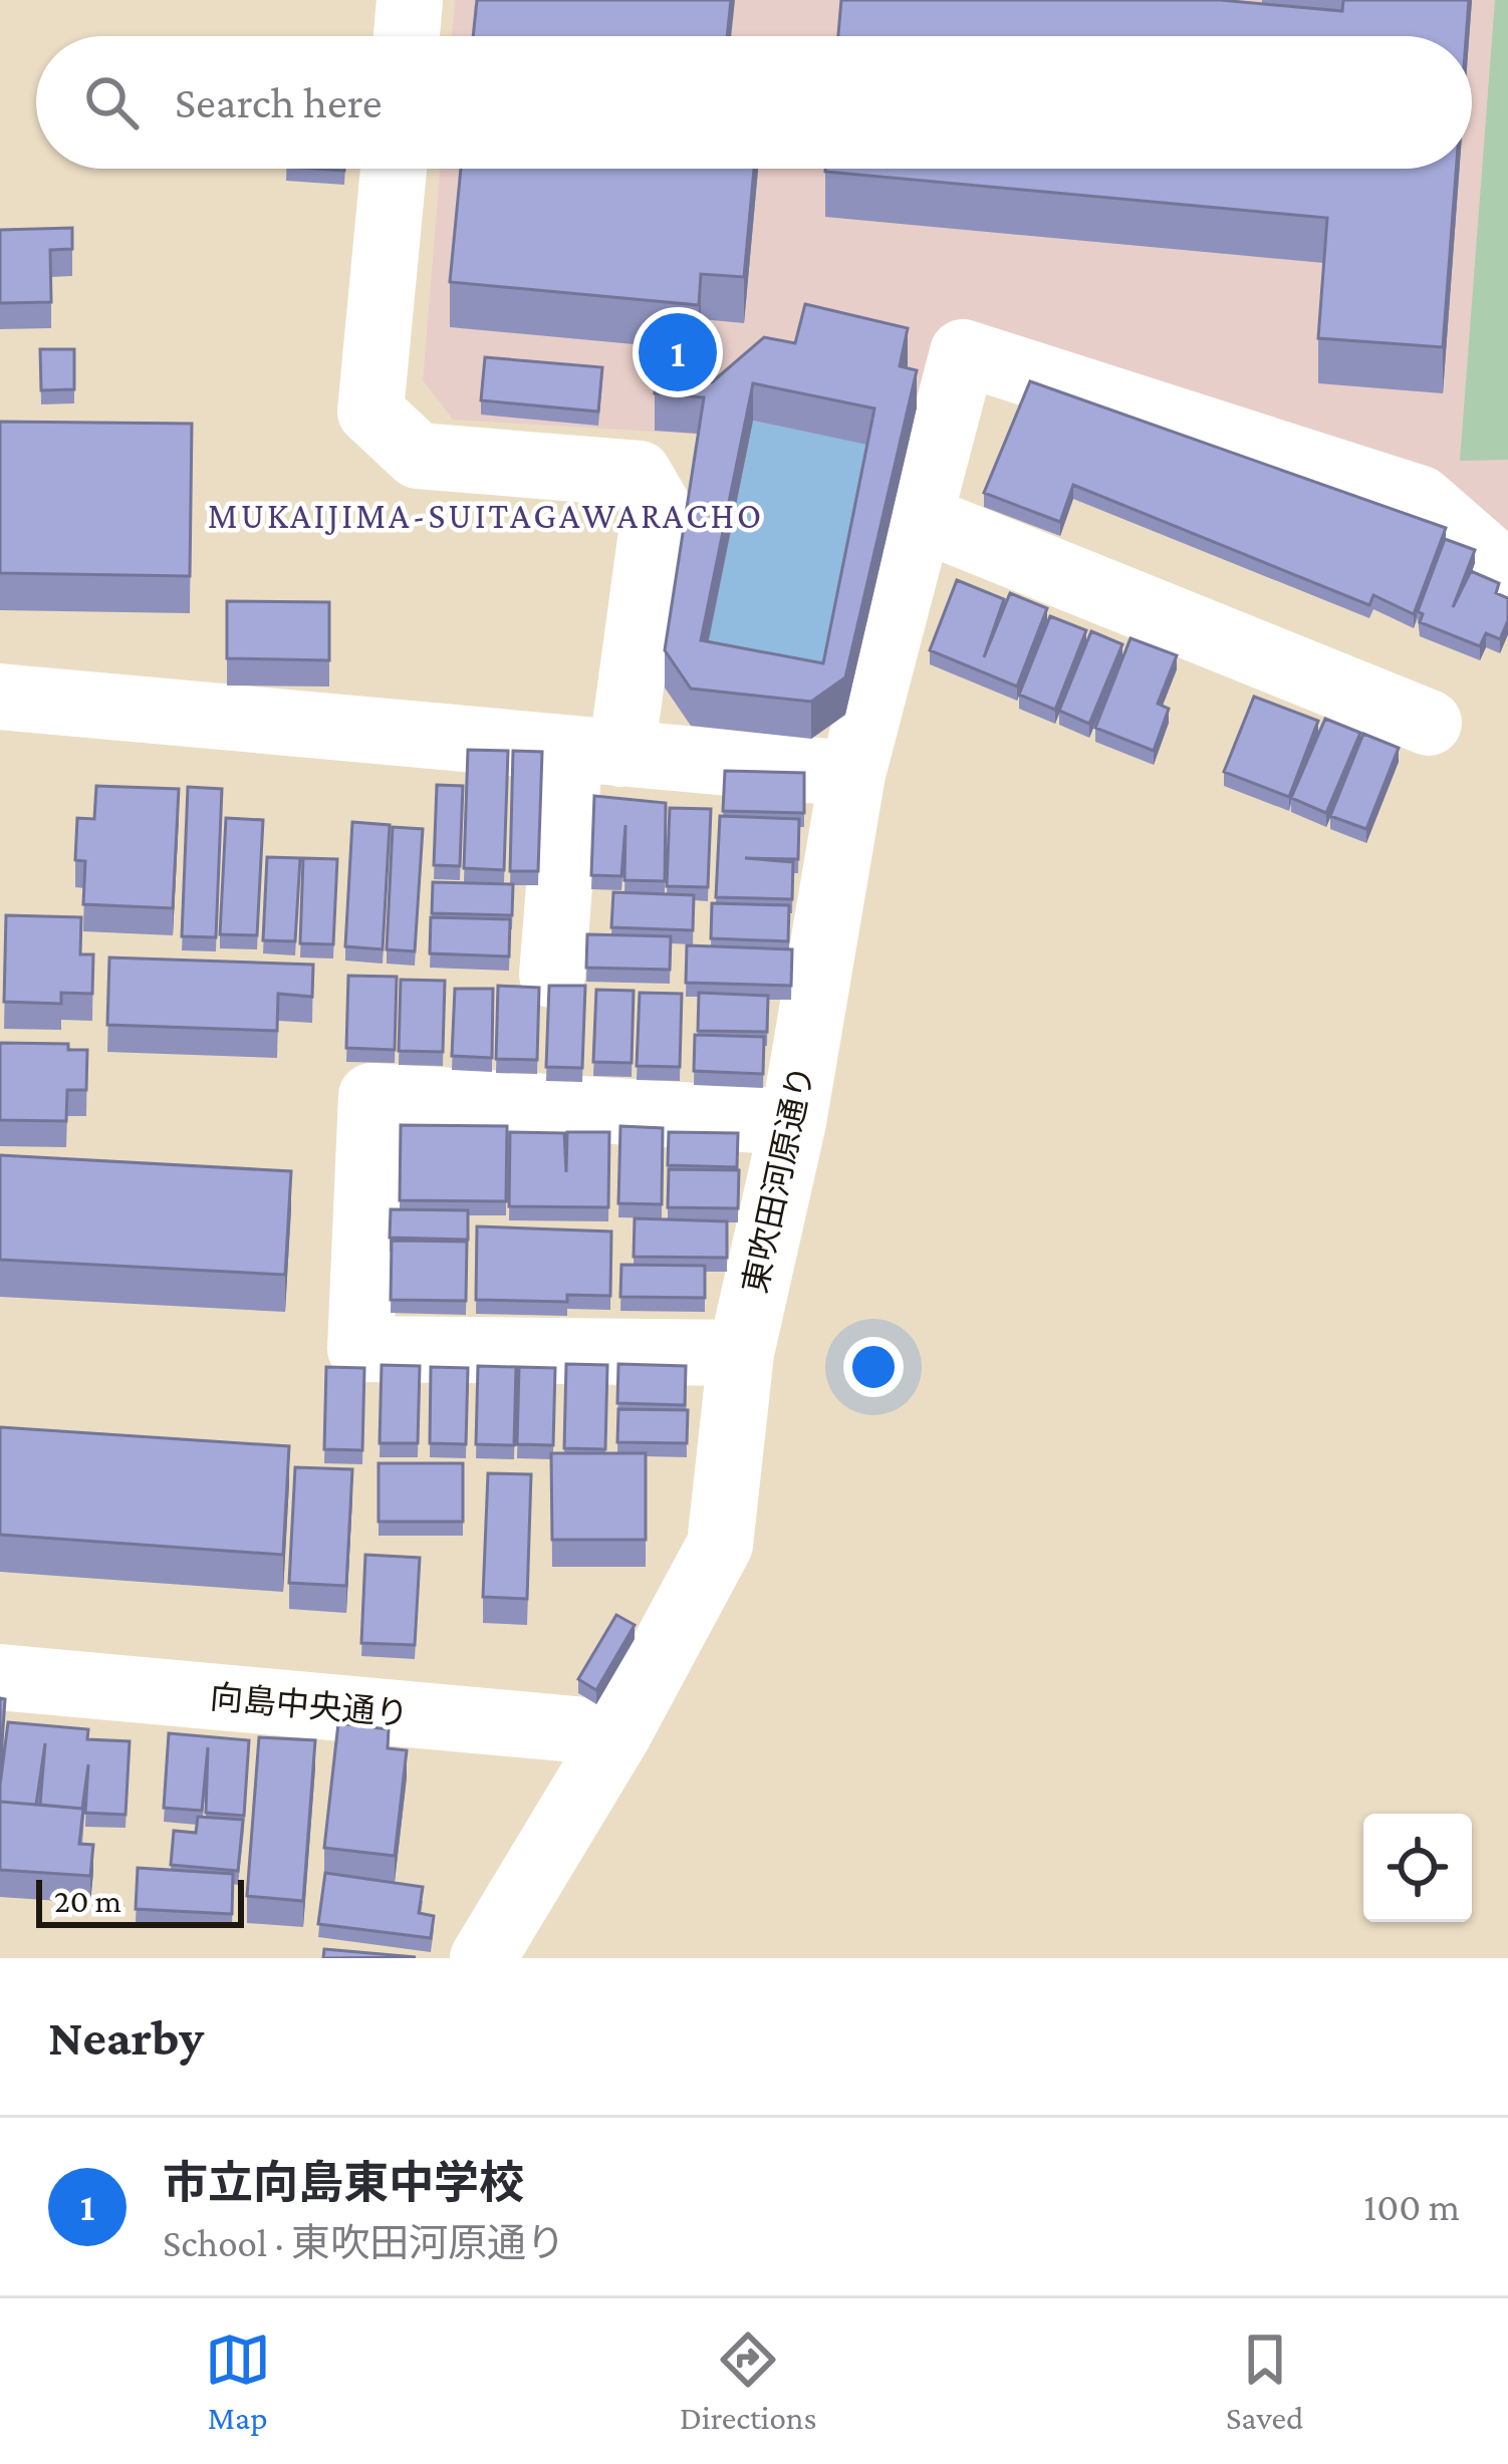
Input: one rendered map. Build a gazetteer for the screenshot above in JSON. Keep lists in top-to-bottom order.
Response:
{
  "streets": {
    "street": ["東吹田河原通り", "向島中央通り"]
  },
  "crossings": [
    ["東吹田河原通り", "向島中央通り"]
  ],
  "districts": ["MUKAIJIMA-SUITAGAWARACHO"],
  "scale_bar": "20 m",
  "page": {
    "search": "Search here",
    "pins": "1",
    "scale": "20 m",
    "heading": "Nearby",
    "list": [
      {
        "mark": "1",
        "name": "市立向島東中学校",
        "note": "School · 東吹田河原通り",
        "value": "100 m"
      }
    ],
    "nav": ["Map", "Directions", "Saved"]
  }
}
